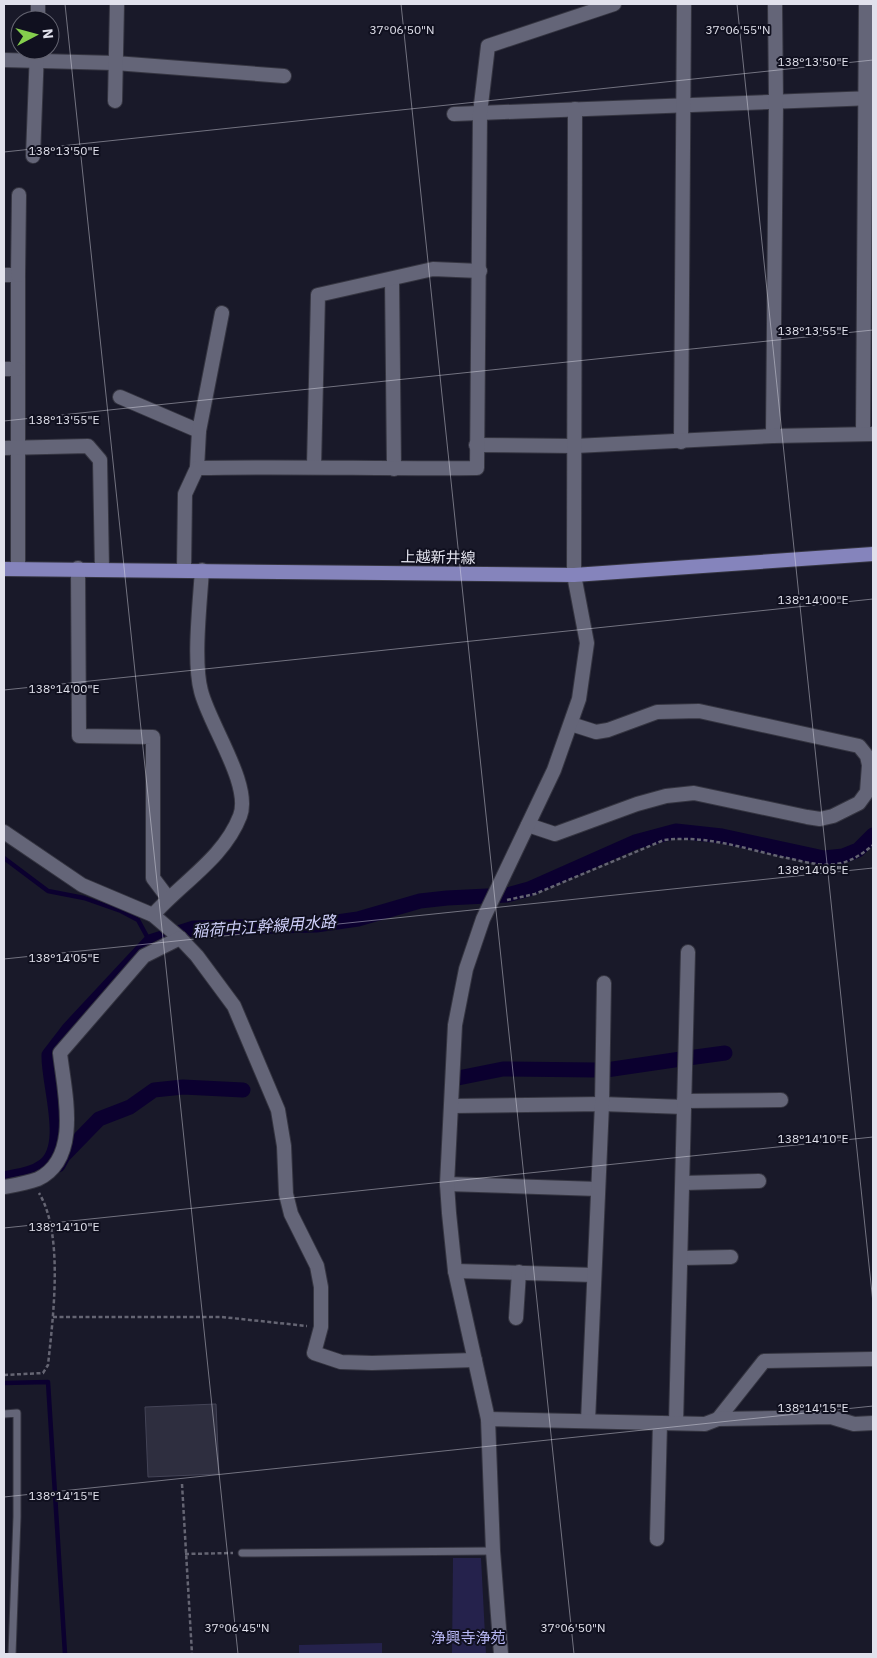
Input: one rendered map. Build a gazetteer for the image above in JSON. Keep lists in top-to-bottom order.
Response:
{
  "streets": {
    "main road": ["上越新井線"]
  },
  "water": ["稲荷中江幹線用水路"],
  "parks": ["浄興寺浄苑"],
  "north": "right",
  "coordinates": [
    "37°06'50\"N",
    "37°06'55\"N",
    "138°13'50\"E",
    "138°13'55\"E",
    "138°14'00\"E",
    "138°14'05\"E",
    "138°14'10\"E",
    "138°14'15\"E",
    "37°06'45\"N"
  ]
}
